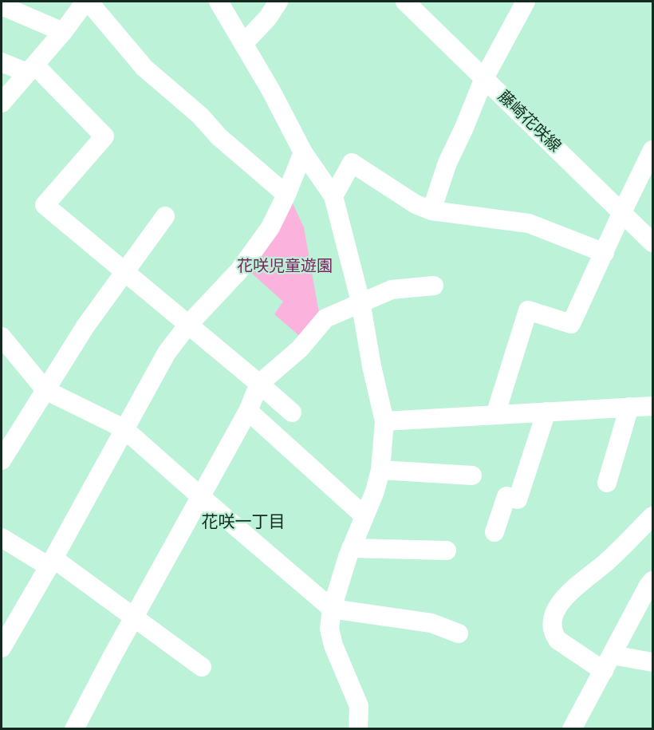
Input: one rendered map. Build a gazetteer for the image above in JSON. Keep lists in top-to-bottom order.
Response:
{
  "streets": {
    "street": ["藤崎花咲線"]
  },
  "districts": ["花咲一丁目"],
  "parks": ["花咲児童遊園"]
}
